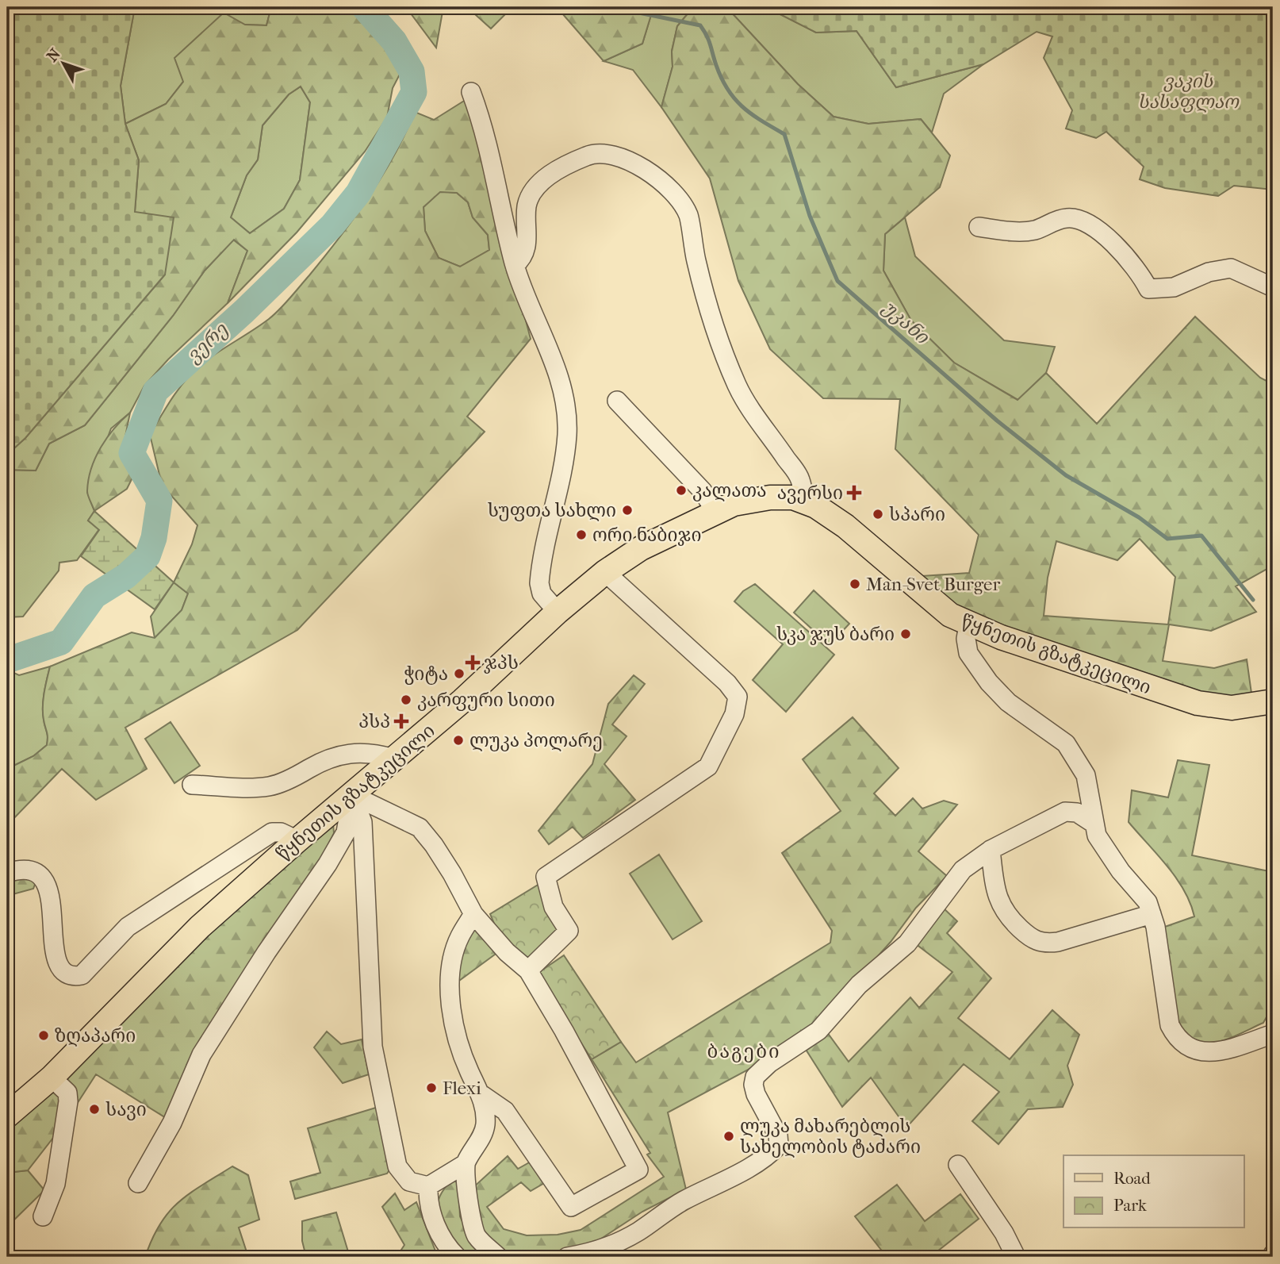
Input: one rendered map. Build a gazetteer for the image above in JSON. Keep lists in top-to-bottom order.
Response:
{
  "streets": {
    "main road": ["წყნეთის გზატკეცილი"]
  },
  "districts": ["ბაგები"],
  "water": ["უკანი", "ვერე"],
  "parks": ["ვაკის სასაფლაო"],
  "places": {
    "other": [
      "კალათა",
      "სუფთა სახლი",
      "სპარი",
      "ორი ნაბიჯი",
      "Man-Svet Burger",
      "სკა ჯუს ბარი",
      "ჭიტა",
      "კარფური სითი",
      "ლუკა პოლარე",
      "ზღაპარი",
      "Flexi",
      "სავი",
      "ლუკა მახარებლის სახელობის ტაძარი"
    ],
    "health": ["ავერსი", "ჯპს", "პსპ"]
  },
  "legend": ["Road", "Park"],
  "north": "top left"
}
